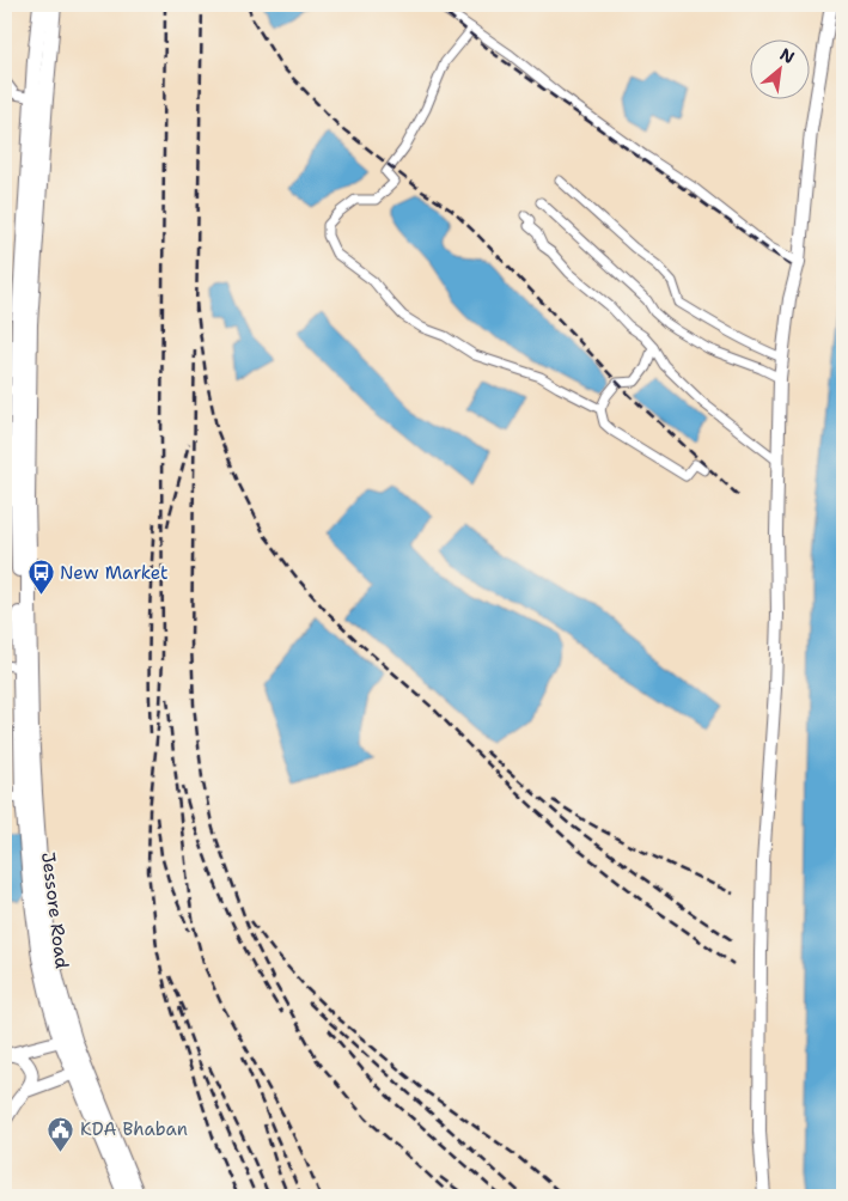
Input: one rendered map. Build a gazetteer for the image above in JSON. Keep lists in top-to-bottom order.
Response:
{
  "streets": {
    "highway": ["Jessore Road"]
  },
  "places": {
    "bus stop": ["New Market"],
    "public building": ["KDA Bhaban"]
  },
  "north": "top right"
}
